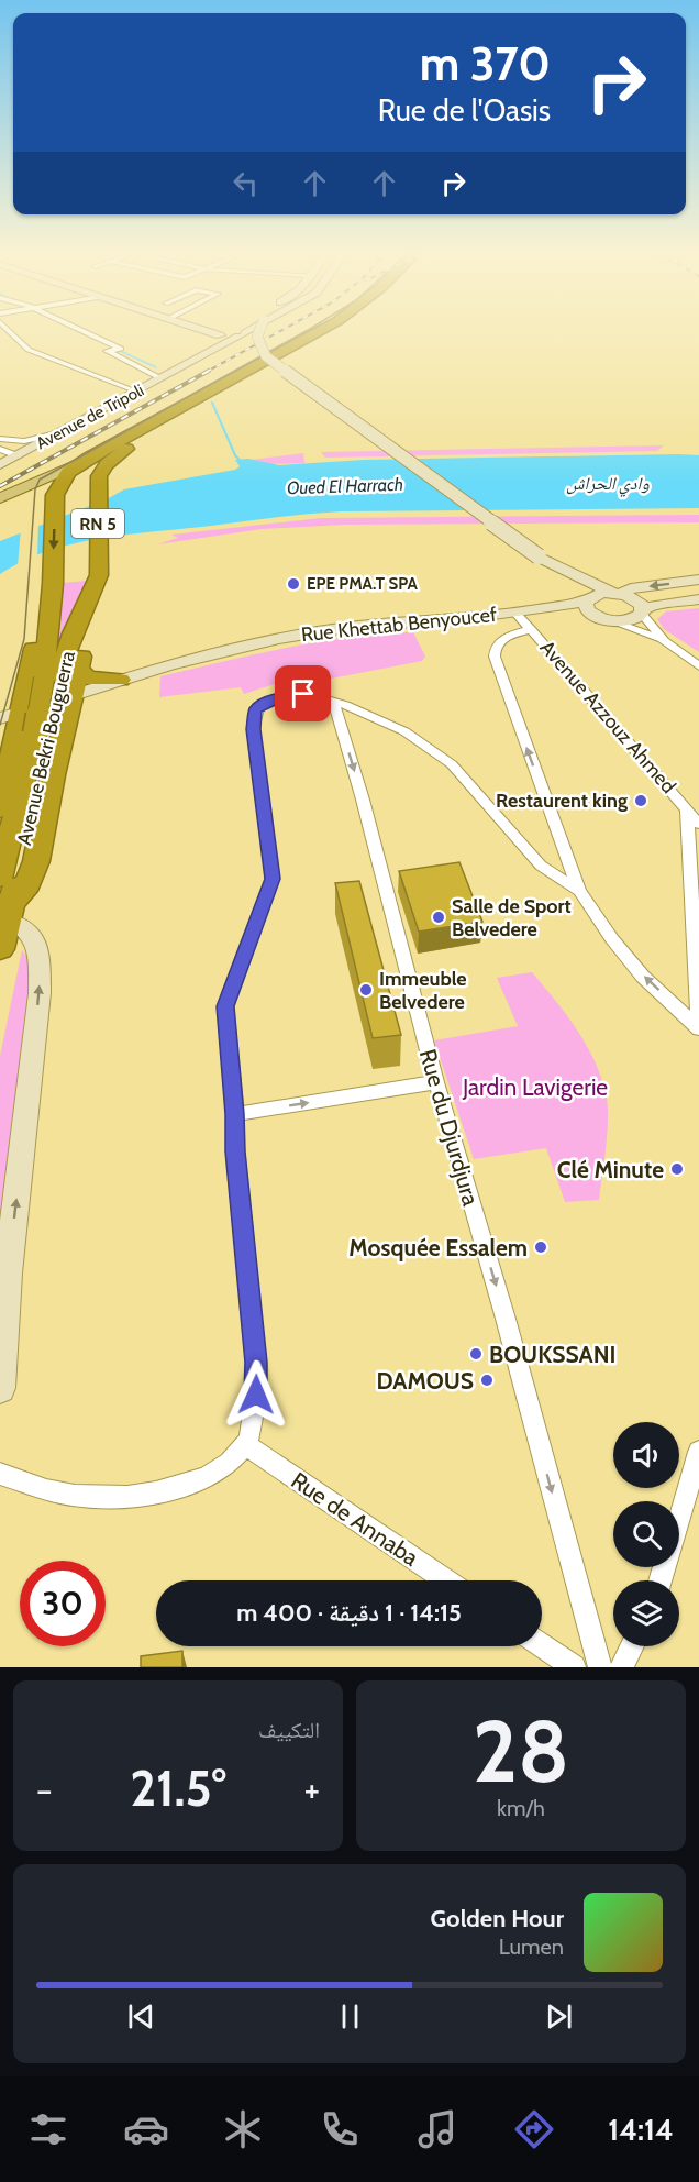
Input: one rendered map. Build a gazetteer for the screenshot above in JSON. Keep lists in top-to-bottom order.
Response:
{
  "streets": {
    "highway": ["RN 5", "Avenue Bekri Bouguerra"],
    "main road": ["Avenue de Tripoli", "Rue Khettab Benyoucef"],
    "street": ["Avenue Azzouz Ahmed", "Rue du Djurdjura", "Rue de Annaba"]
  },
  "crossings": [
    ["RN 5", "Avenue Bekri Bouguerra"],
    ["Rue Khettab Benyoucef", "Avenue Azzouz Ahmed"]
  ],
  "one_way": ["Rue du Djurdjura"],
  "water": ["وادي الحراش", "Oued El Harrach"],
  "parks": ["Jardin Lavigerie"],
  "places": [
    "EPE PMA.T SPA",
    "Restaurent king",
    "Salle de Sport Belvedere",
    "Immeuble Belvedere",
    "Clé Minute",
    "Mosquée Essalem",
    "BOUKSSANI",
    "DAMOUS"
  ],
  "page": {
    "turn": ["370 m", "Rue de l'Oasis"],
    "limit": "30",
    "trip": "14:15 · 1 دقيقة · 400 m",
    "tile": [
      ["28", "km/h"],
      "التكييف"
    ],
    "heat": ["−", "21.5°", "+"],
    "song": ["Golden Hour", "Lumen"],
    "tabs": "14:14"
  }
}
